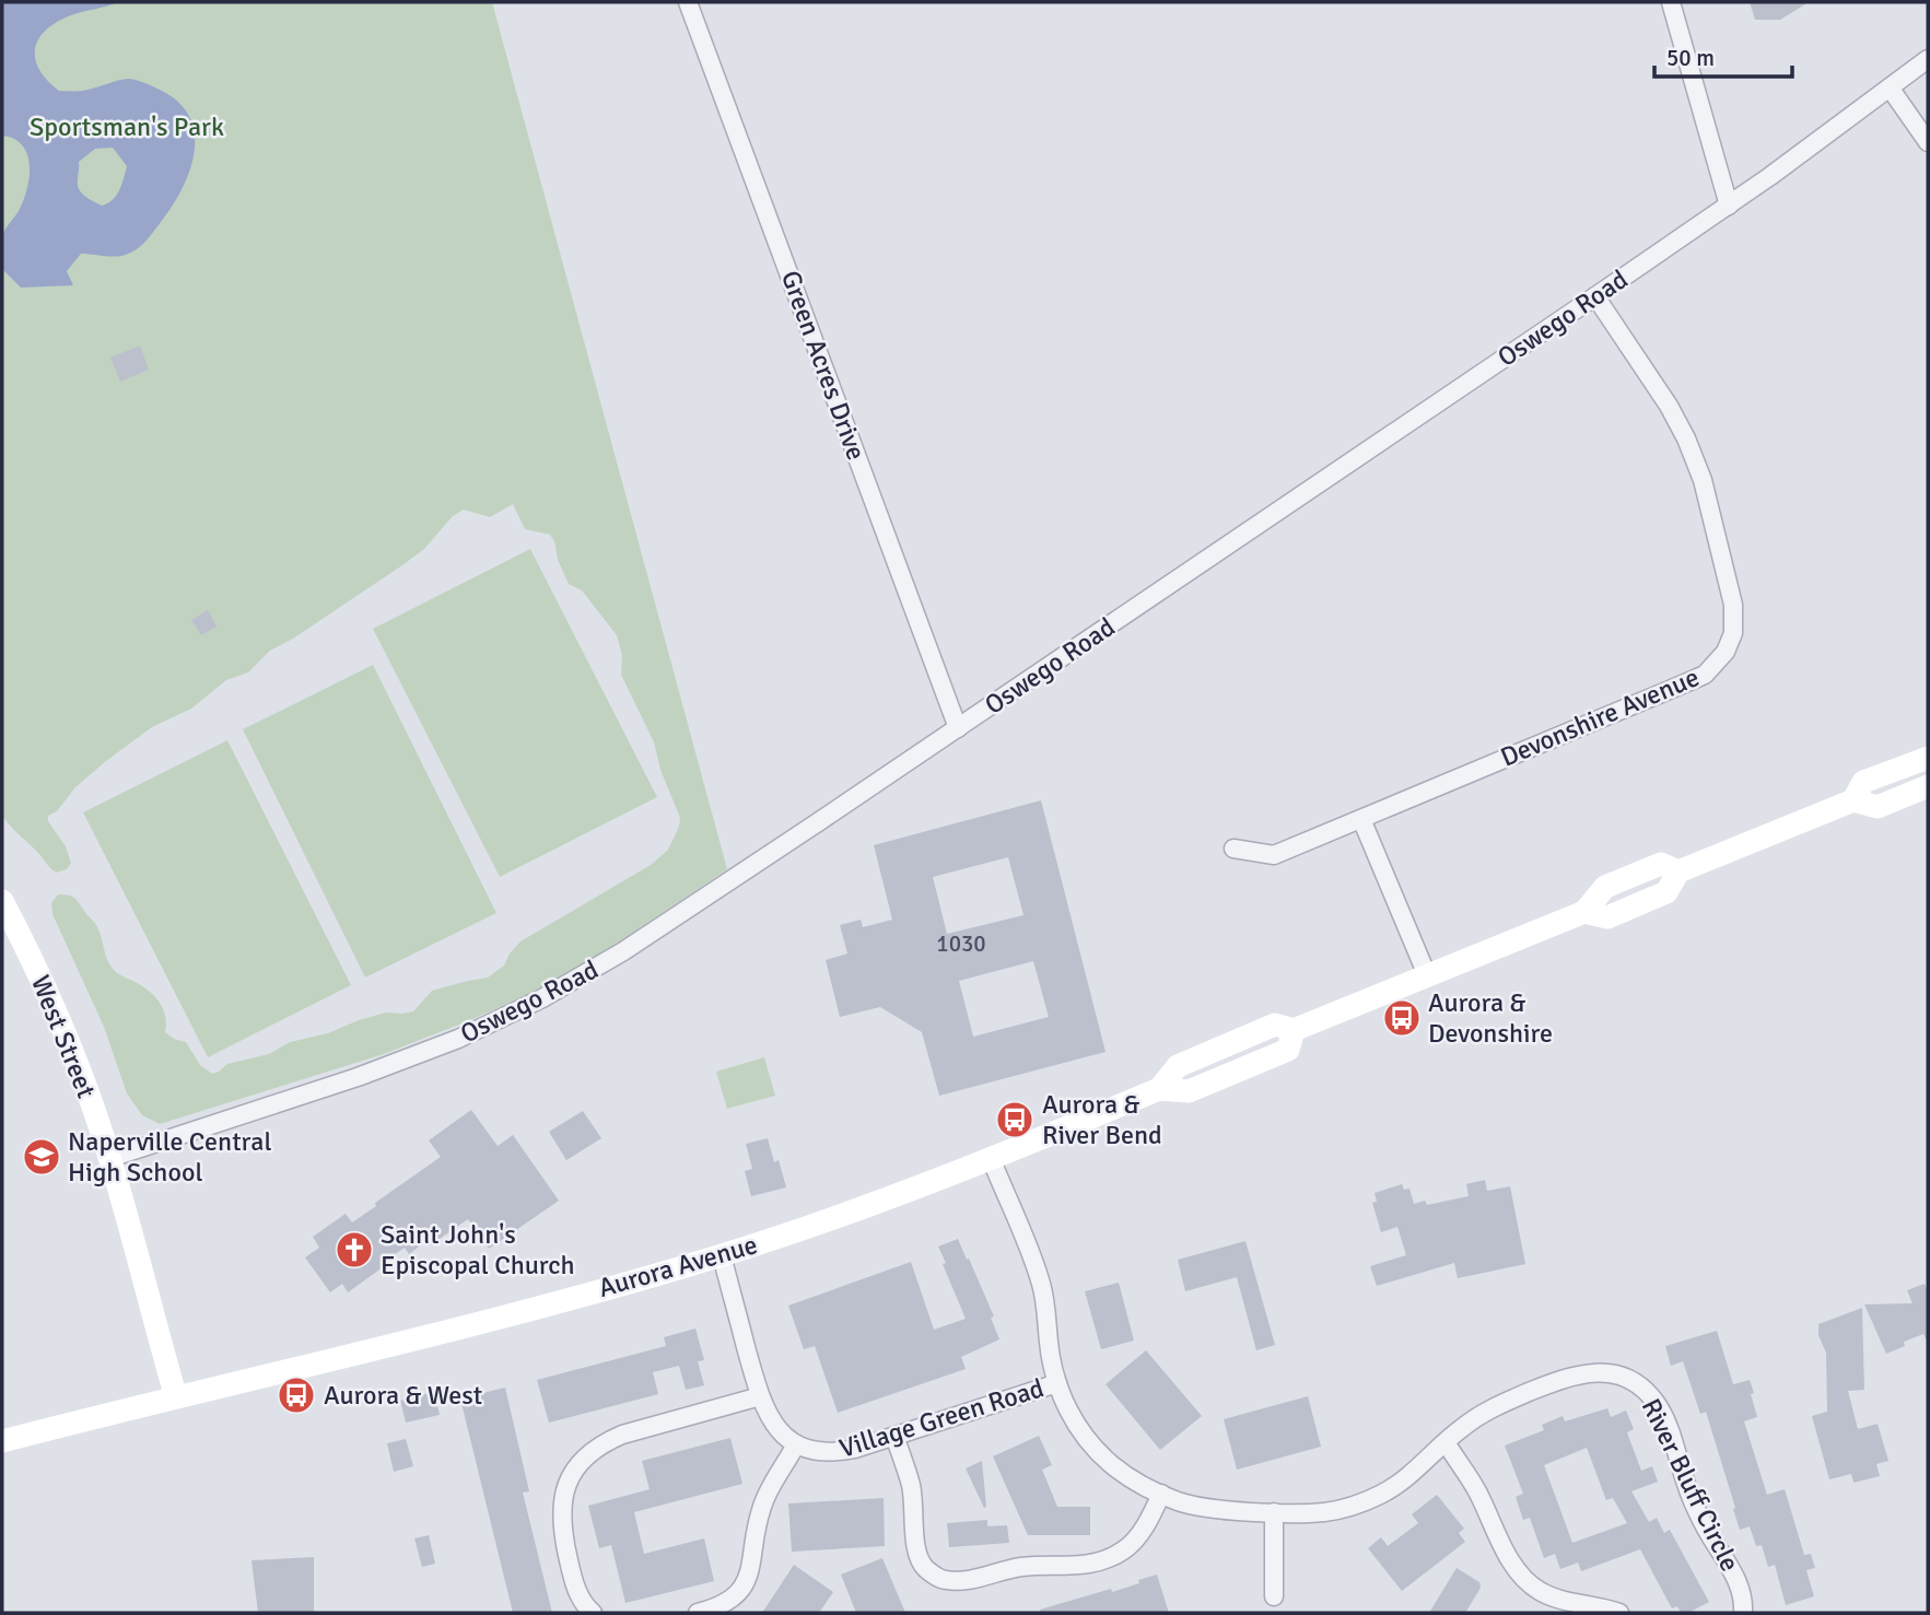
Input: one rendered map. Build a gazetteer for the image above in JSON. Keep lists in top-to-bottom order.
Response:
{
  "streets": {
    "main road": ["West Street", "Aurora Avenue"],
    "street": [
      "Oswego Road",
      "Green Acres Drive",
      "Devonshire Avenue",
      "Village Green Road",
      "River Bluff Circle"
    ]
  },
  "crossings": [
    ["Oswego Road", "Green Acres Drive"],
    ["Oswego Road", "Devonshire Avenue"],
    ["Oswego Road", "West Street"],
    ["West Street", "Aurora Avenue"],
    ["Aurora Avenue", "River Bluff Circle"],
    ["Village Green Road", "River Bluff Circle"]
  ],
  "parks": ["Sportsman's Park"],
  "places": {
    "bus stop": ["Aurora & Devonshire", "Aurora & River Bend", "Aurora & West"],
    "school or university": ["Naperville Central High School"],
    "church": ["Saint John's Episcopal Church"]
  },
  "house_numbers": ["1030"],
  "scale_bar": "50 m"
}
